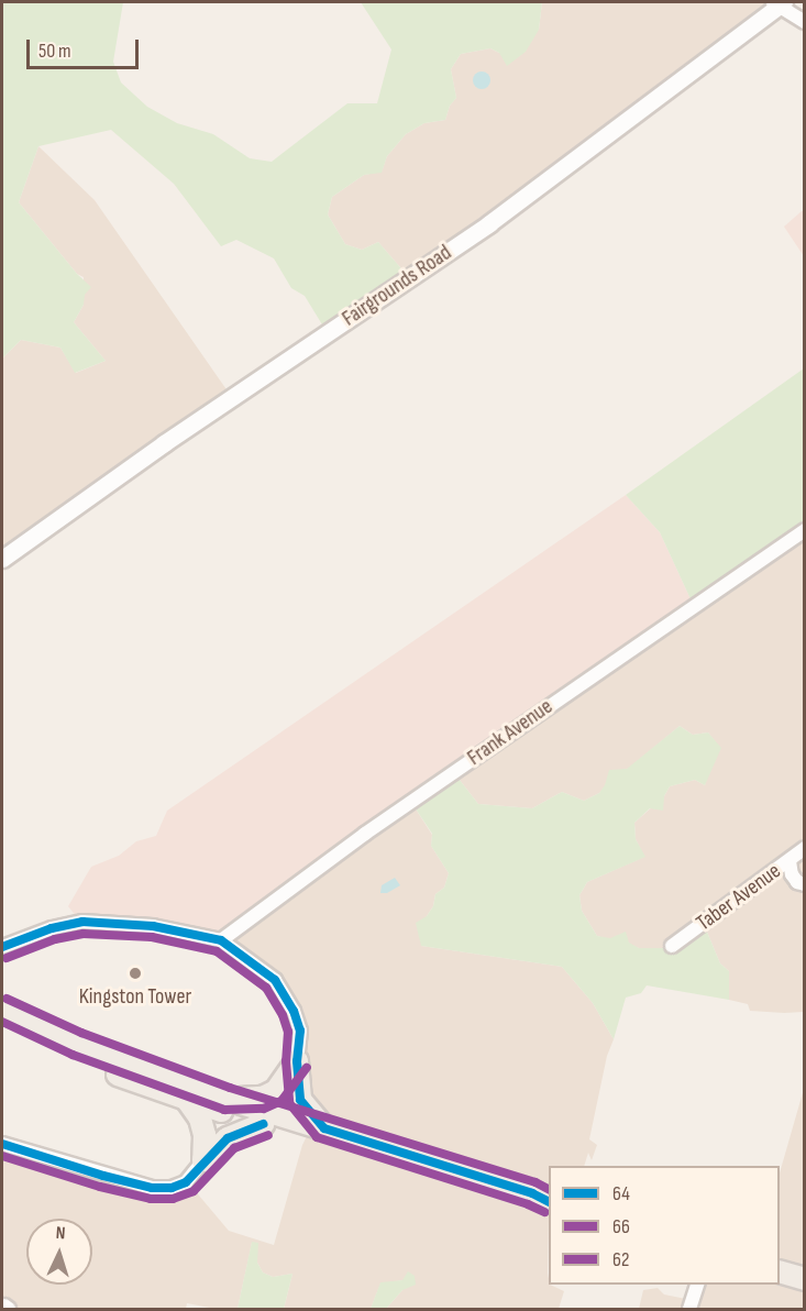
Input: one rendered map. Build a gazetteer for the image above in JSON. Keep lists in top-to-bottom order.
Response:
{
  "streets": {
    "street": ["Fairgrounds Road", "Frank Avenue", "Taber Avenue"]
  },
  "places": ["Kingston Tower"],
  "lines": ["transit line 64", "transit line 66", "transit line 62"],
  "legend": ["64", "66", "62"],
  "scale_bar": "50 m",
  "north": "top"
}
